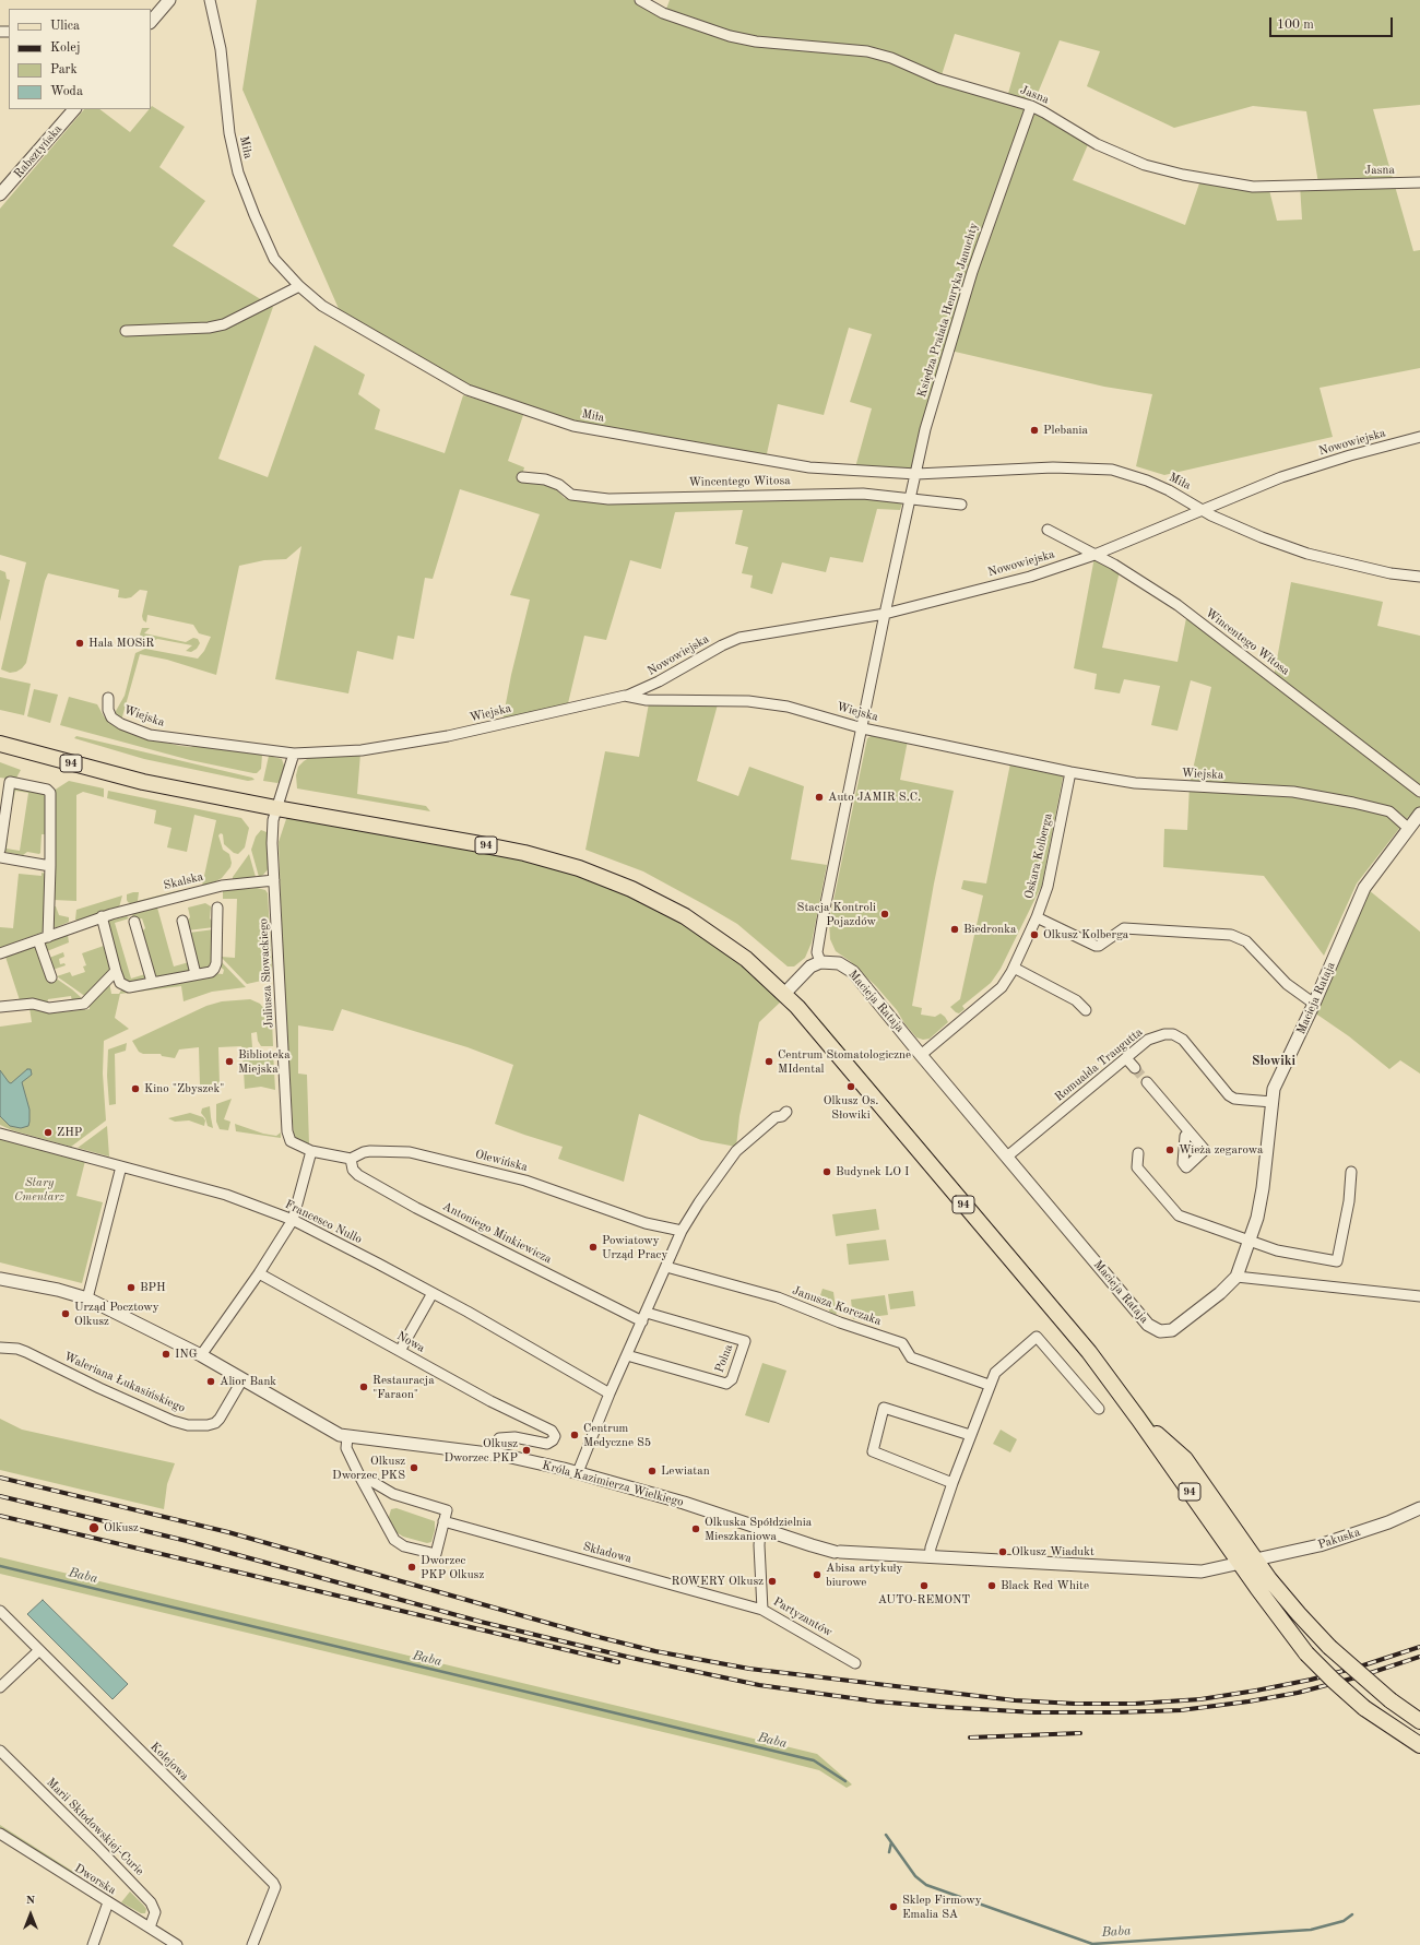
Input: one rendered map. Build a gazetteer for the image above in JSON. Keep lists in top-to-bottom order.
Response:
{
  "streets": {
    "main road": ["94"],
    "street": [
      "Jasna",
      "Miła",
      "Rabsztyńska",
      "Księdza Prałata Henryka Januchty",
      "Nowowiejska",
      "Wincentego Witosa",
      "Wiejska",
      "Oskara Kolberga",
      "Skalska",
      "Juliusza Słowackiego",
      "Macieja Rataja",
      "Romualda Traugutta",
      "Olewińska",
      "Francesco Nullo",
      "Antoniego Minkiewicza",
      "Janusza Korczaka",
      "Nowa",
      "Polna",
      "Waleriana Łukasińskiego",
      "Króla Kazimierza Wielkiego",
      "Pakuska",
      "Składowa",
      "Partyzantów",
      "Kolejowa",
      "Marii Skłodowskiej-Curie",
      "Dworska"
    ]
  },
  "crossings": [
    ["Jasna", "Księdza Prałata Henryka Januchty"],
    ["Miła", "Księdza Prałata Henryka Januchty"],
    ["Miła", "Nowowiejska"],
    ["Nowowiejska", "Wincentego Witosa"],
    ["Nowowiejska", "Wiejska"],
    ["Wiejska", "Oskara Kolberga"],
    ["Wiejska", "Macieja Rataja"],
    ["94", "Juliusza Słowackiego"],
    ["94", "Króla Kazimierza Wielkiego"],
    ["94", "Pakuska"],
    ["Oskara Kolberga", "Macieja Rataja"],
    ["Skalska", "Juliusza Słowackiego"],
    ["Juliusza Słowackiego", "Olewińska"],
    ["Macieja Rataja", "Romualda Traugutta"],
    ["Olewińska", "Antoniego Minkiewicza"],
    ["Antoniego Minkiewicza", "Polna"],
    ["Waleriana Łukasińskiego", "Króla Kazimierza Wielkiego"],
    ["Króla Kazimierza Wielkiego", "Pakuska"],
    ["Króla Kazimierza Wielkiego", "Partyzantów"],
    ["Składowa", "Partyzantów"],
    ["Marii Skłodowskiej-Curie", "Dworska"]
  ],
  "districts": ["Słowiki"],
  "water": ["Baba"],
  "parks": ["Stary Cmentarz"],
  "places": [
    "Plebania",
    "Hala MOSiR",
    "Auto JAMIR S.C.",
    "Stacja Kontroli Pojazdów",
    "Biedronka",
    "Olkusz Kolberga",
    "Biblioteka Miejska",
    "Centrum Stomatologiczne MIdental",
    "Olkusz Os. Słowiki",
    "Kino \"Zbyszek\"",
    "ZHP",
    "Wieża zegarowa",
    "Budynek LO I",
    "Powiatowy Urząd Pracy",
    "BPH",
    "Urząd Pocztowy Olkusz",
    "ING",
    "Alior Bank",
    "Restauracja \"Faraon\"",
    "Centrum Medyczne S5",
    "Olkusz Dworzec PKP",
    "Olkusz Dworzec PKS",
    "Lewiatan",
    "Olkusz",
    "Olkuska Spółdzielnia Mieszkaniowa",
    "Olkusz Wiadukt",
    "Dworzec PKP Olkusz",
    "Abisa artykuły biurowe",
    "ROWERY Olkusz",
    "AUTO-REMONT",
    "Black Red White",
    "Sklep Firmowy Emalia SA"
  ],
  "legend": [
    "Ulica",
    "Kolej",
    "Park",
    "Woda"
  ],
  "scale_bar": "100 m",
  "north": "top"
}
